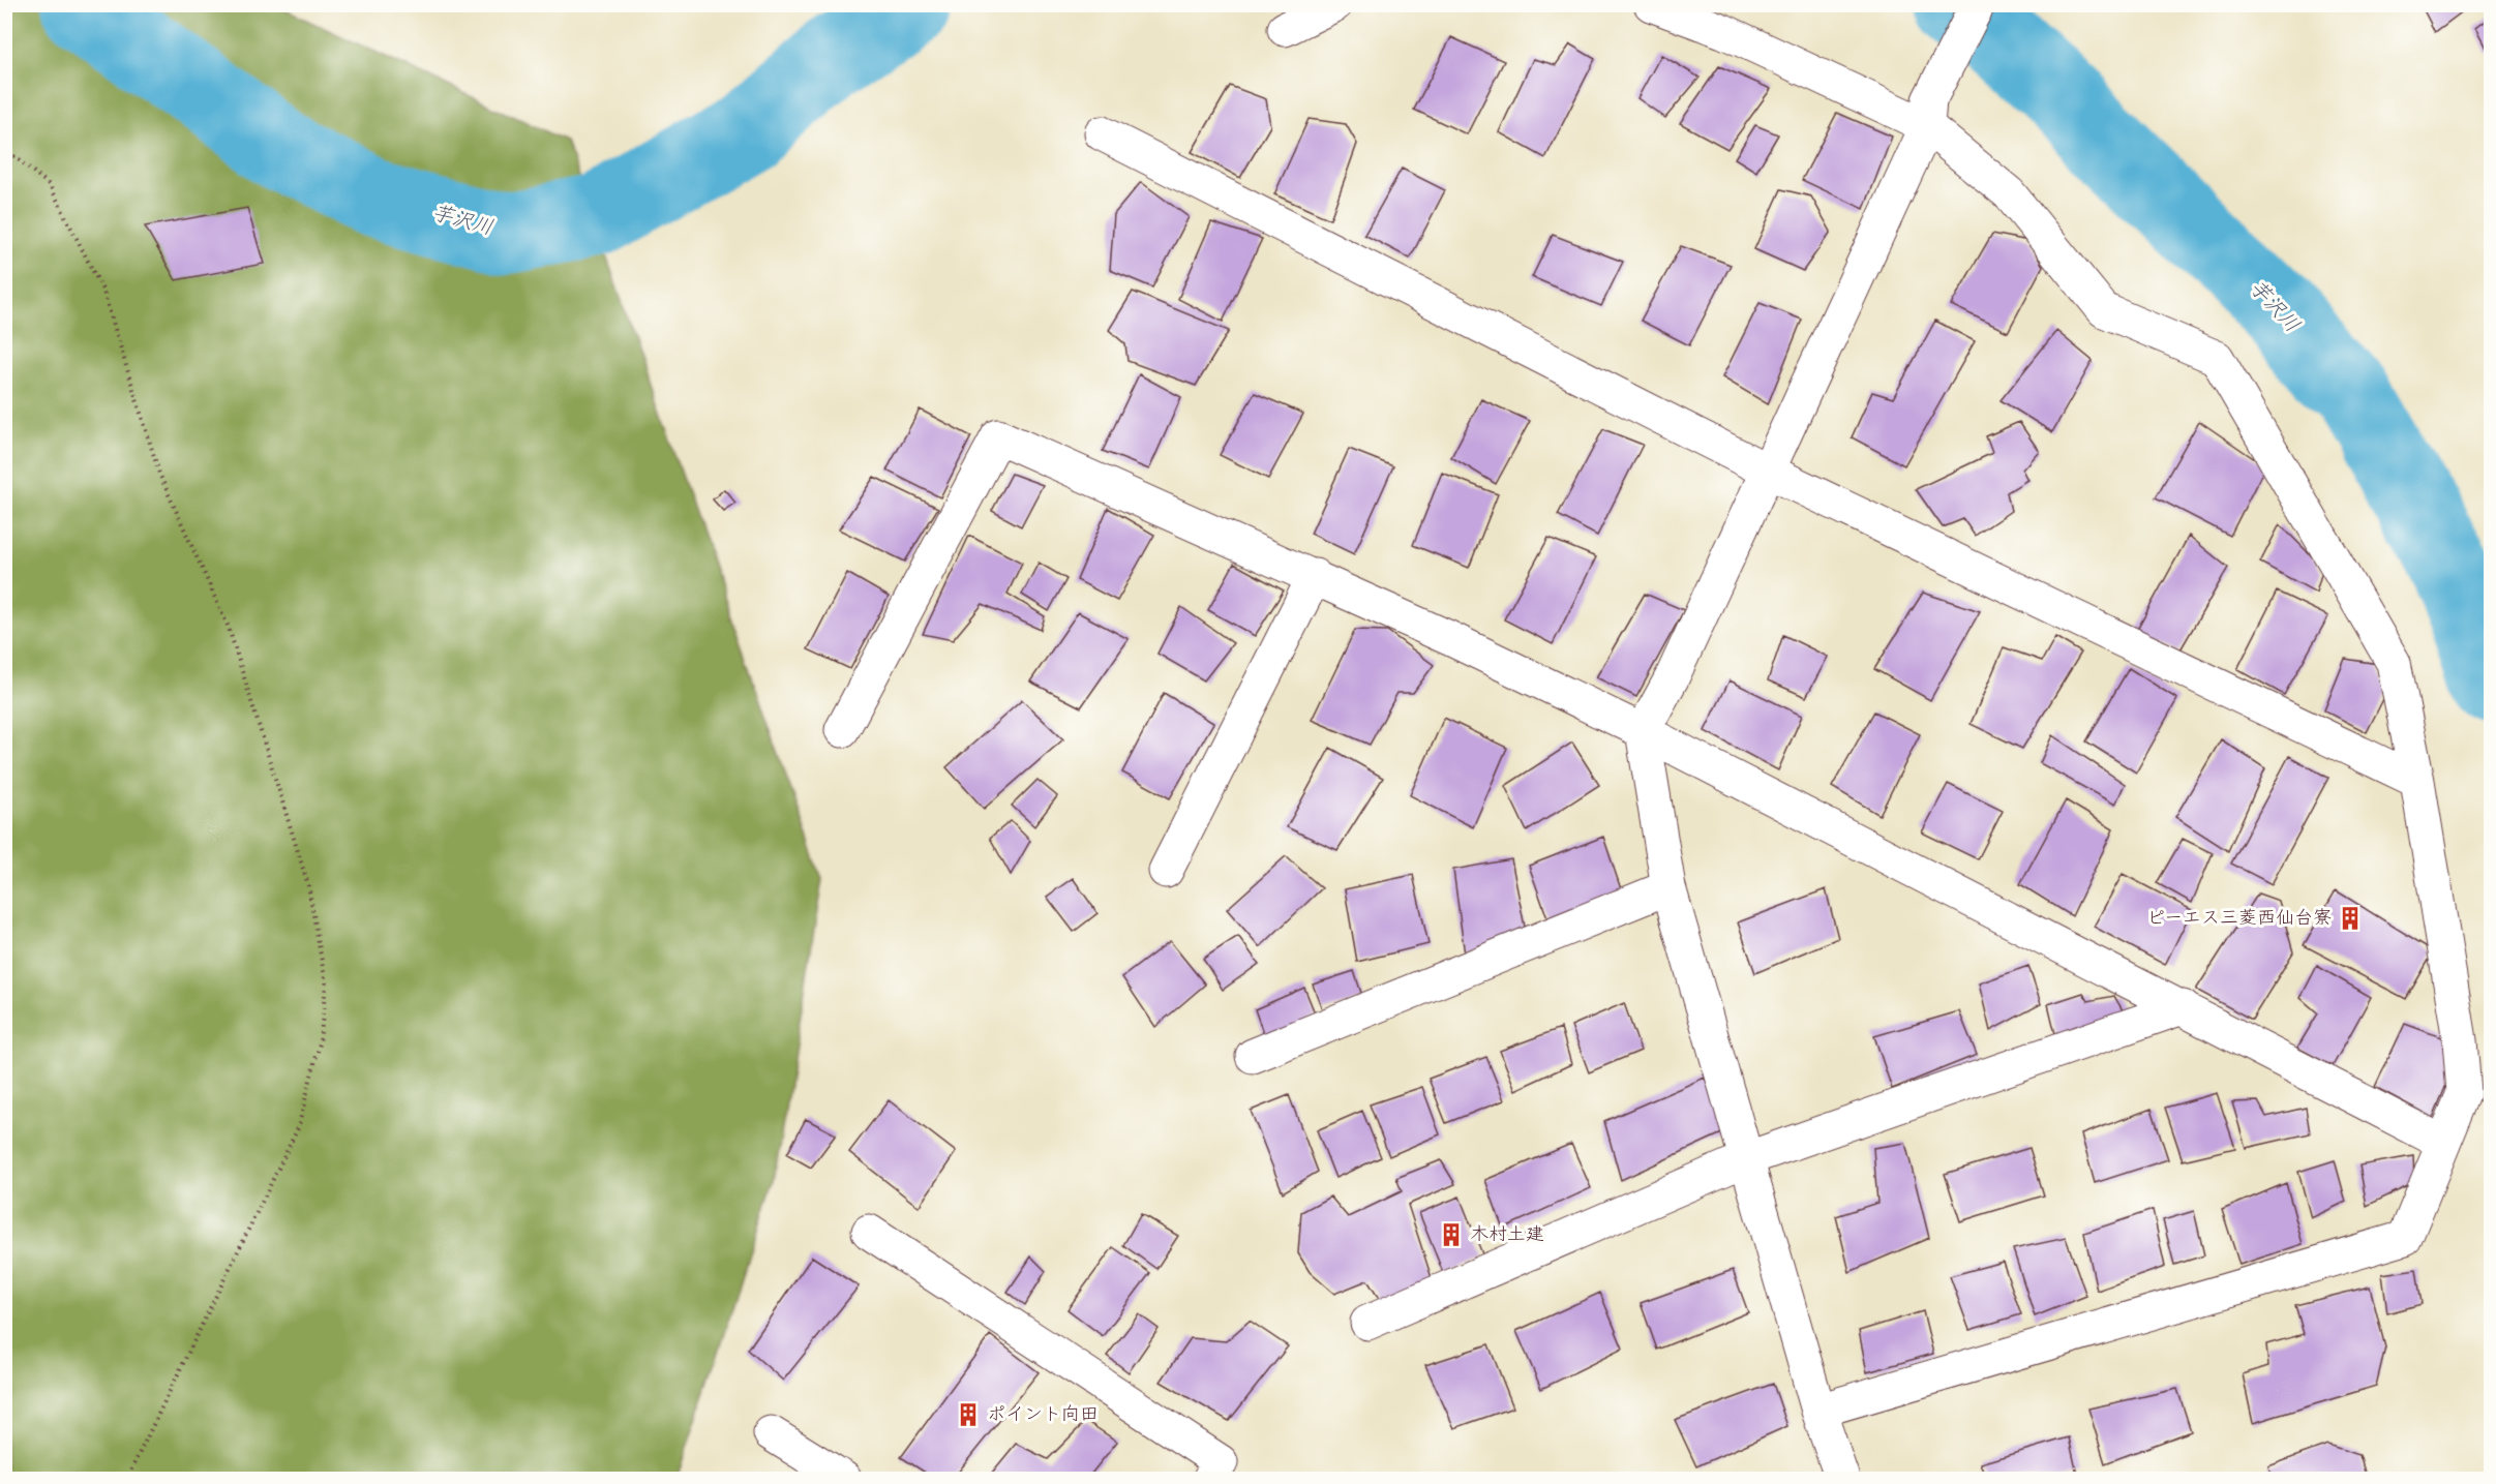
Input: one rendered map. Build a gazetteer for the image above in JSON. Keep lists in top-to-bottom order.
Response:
{
  "water": ["芋沢川"],
  "places": {
    "building": ["ピーエス三菱西仙台寮", "木村土建", "ポイント向田"]
  }
}
